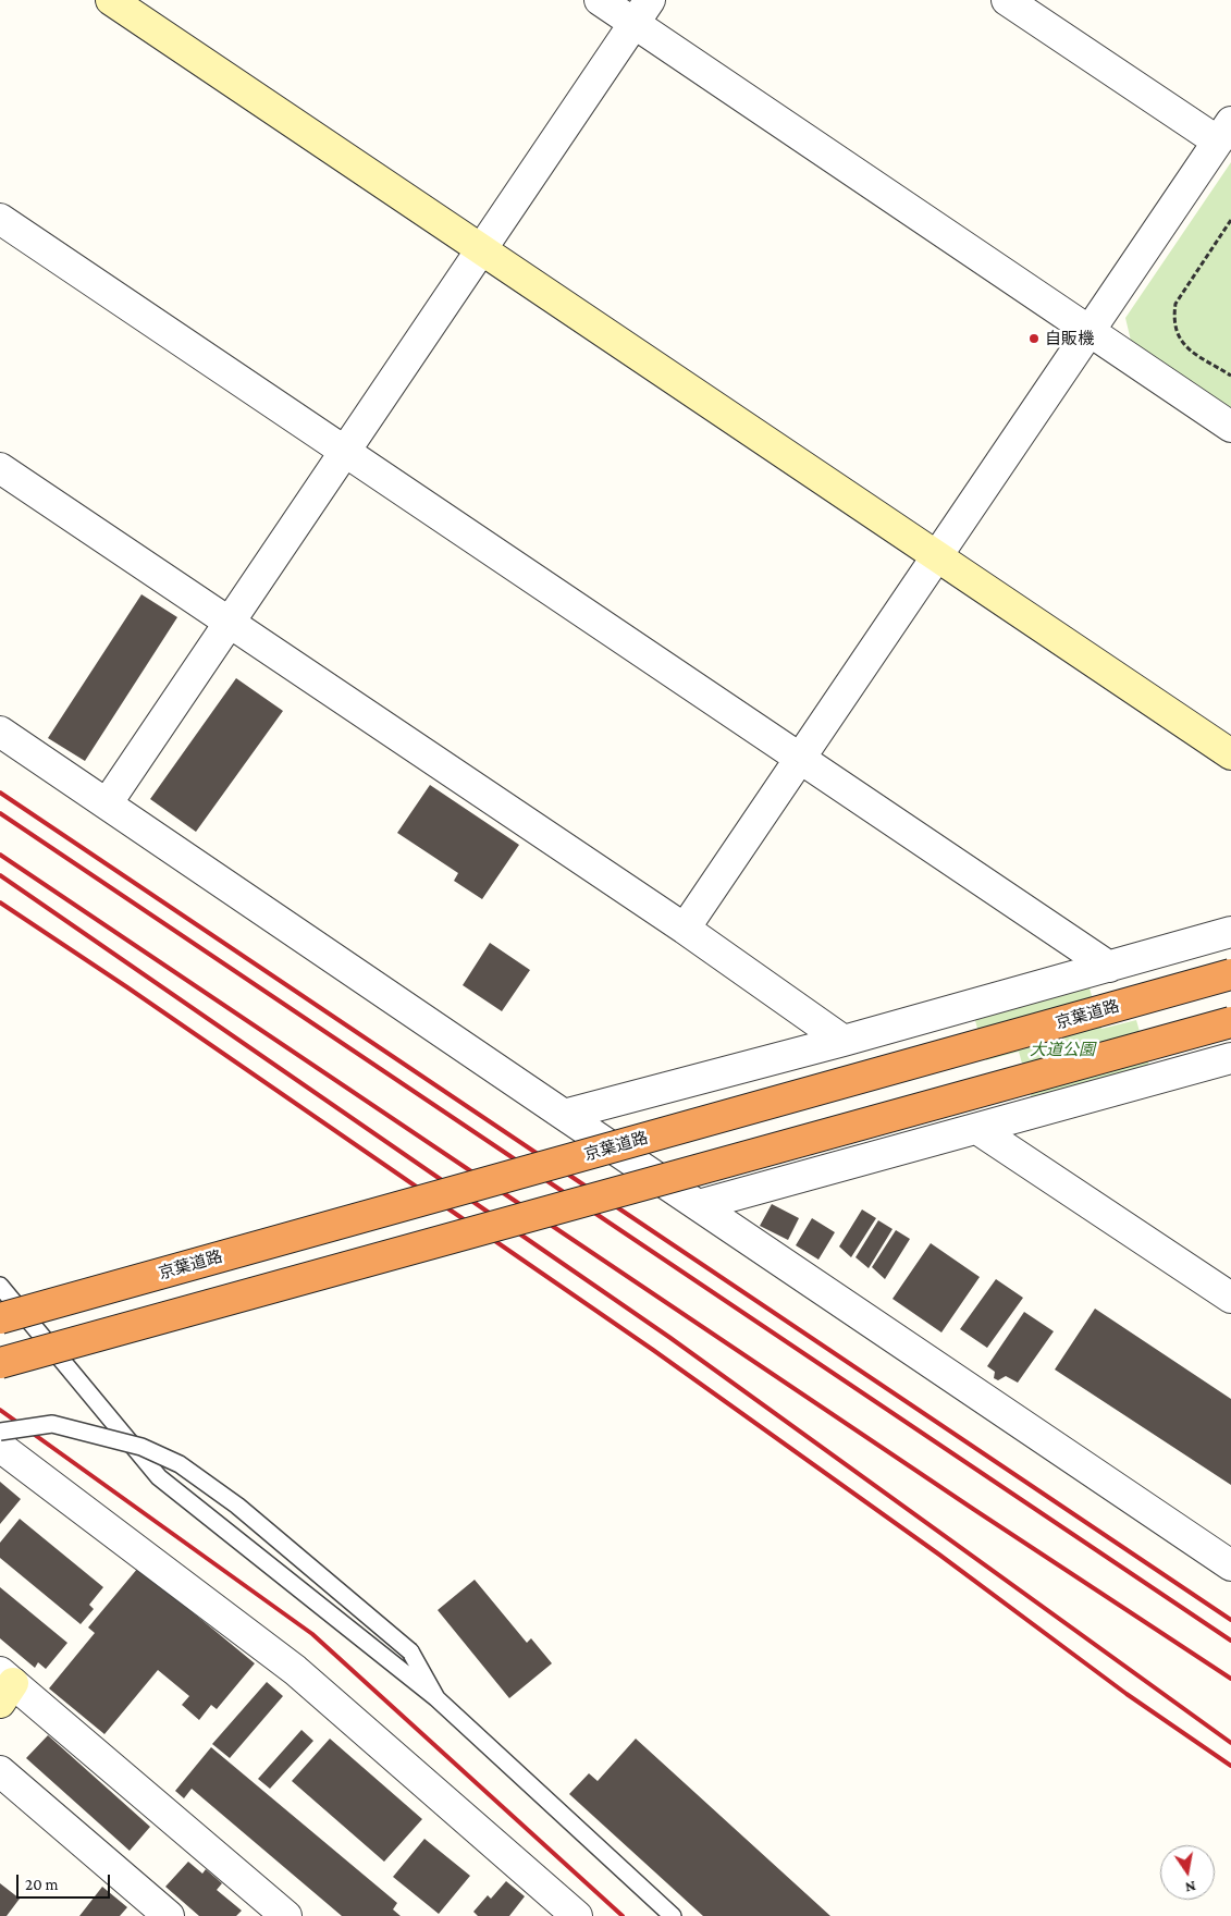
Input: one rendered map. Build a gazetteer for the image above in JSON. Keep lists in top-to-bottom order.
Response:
{
  "streets": {
    "highway": ["京葉道路"]
  },
  "parks": ["大道公園"],
  "places": ["自販機"],
  "scale_bar": "20 m",
  "north": "bottom"
}
